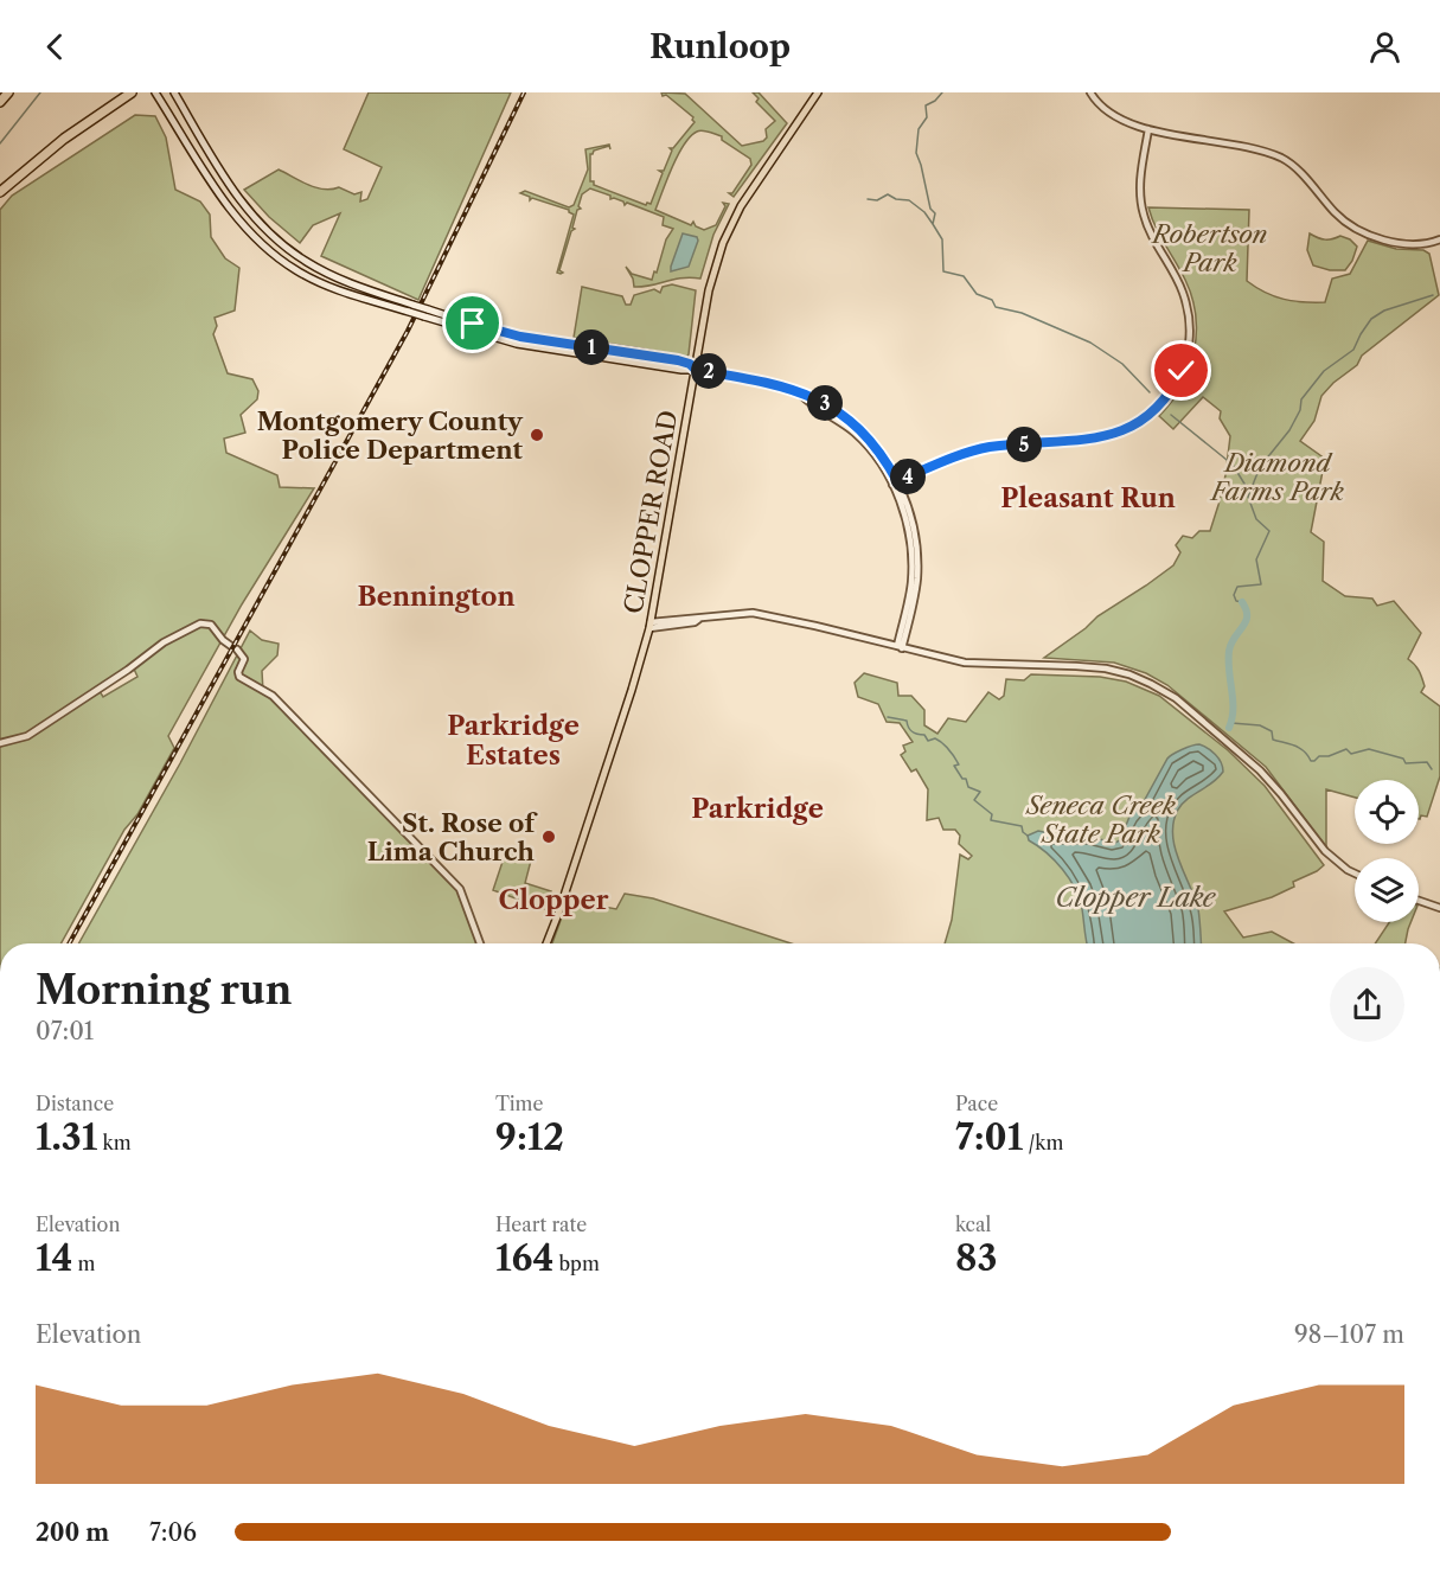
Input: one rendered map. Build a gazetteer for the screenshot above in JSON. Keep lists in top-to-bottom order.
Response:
{
  "streets": {
    "main road": ["CLOPPER ROAD"]
  },
  "districts": [
    "Pleasant Run",
    "Bennington",
    "Parkridge Estates",
    "Parkridge",
    "Clopper"
  ],
  "water": ["Clopper Lake"],
  "parks": ["Robertson Park", "Diamond Farms Park", "Seneca Creek State Park"],
  "places": ["Montgomery County Police Department", "St. Rose of Lima Church"],
  "page": {
    "header": "Runloop",
    "pins": [
      "1",
      "2",
      "3",
      "5",
      "4"
    ],
    "heading": ["Morning run", "07:01"],
    "stats": [
      ["Distance", "1.31 km"],
      ["Time", "9:12"],
      ["Pace", "7:01 /km"],
      ["Elevation", "14 m"],
      ["Heart rate", "164 bpm"],
      ["kcal", "83"]
    ],
    "chart": ["Elevation", "98–107 m"],
    "list": [
      {
        "name": "200 m",
        "note": "7:06"
      }
    ]
  }
}
